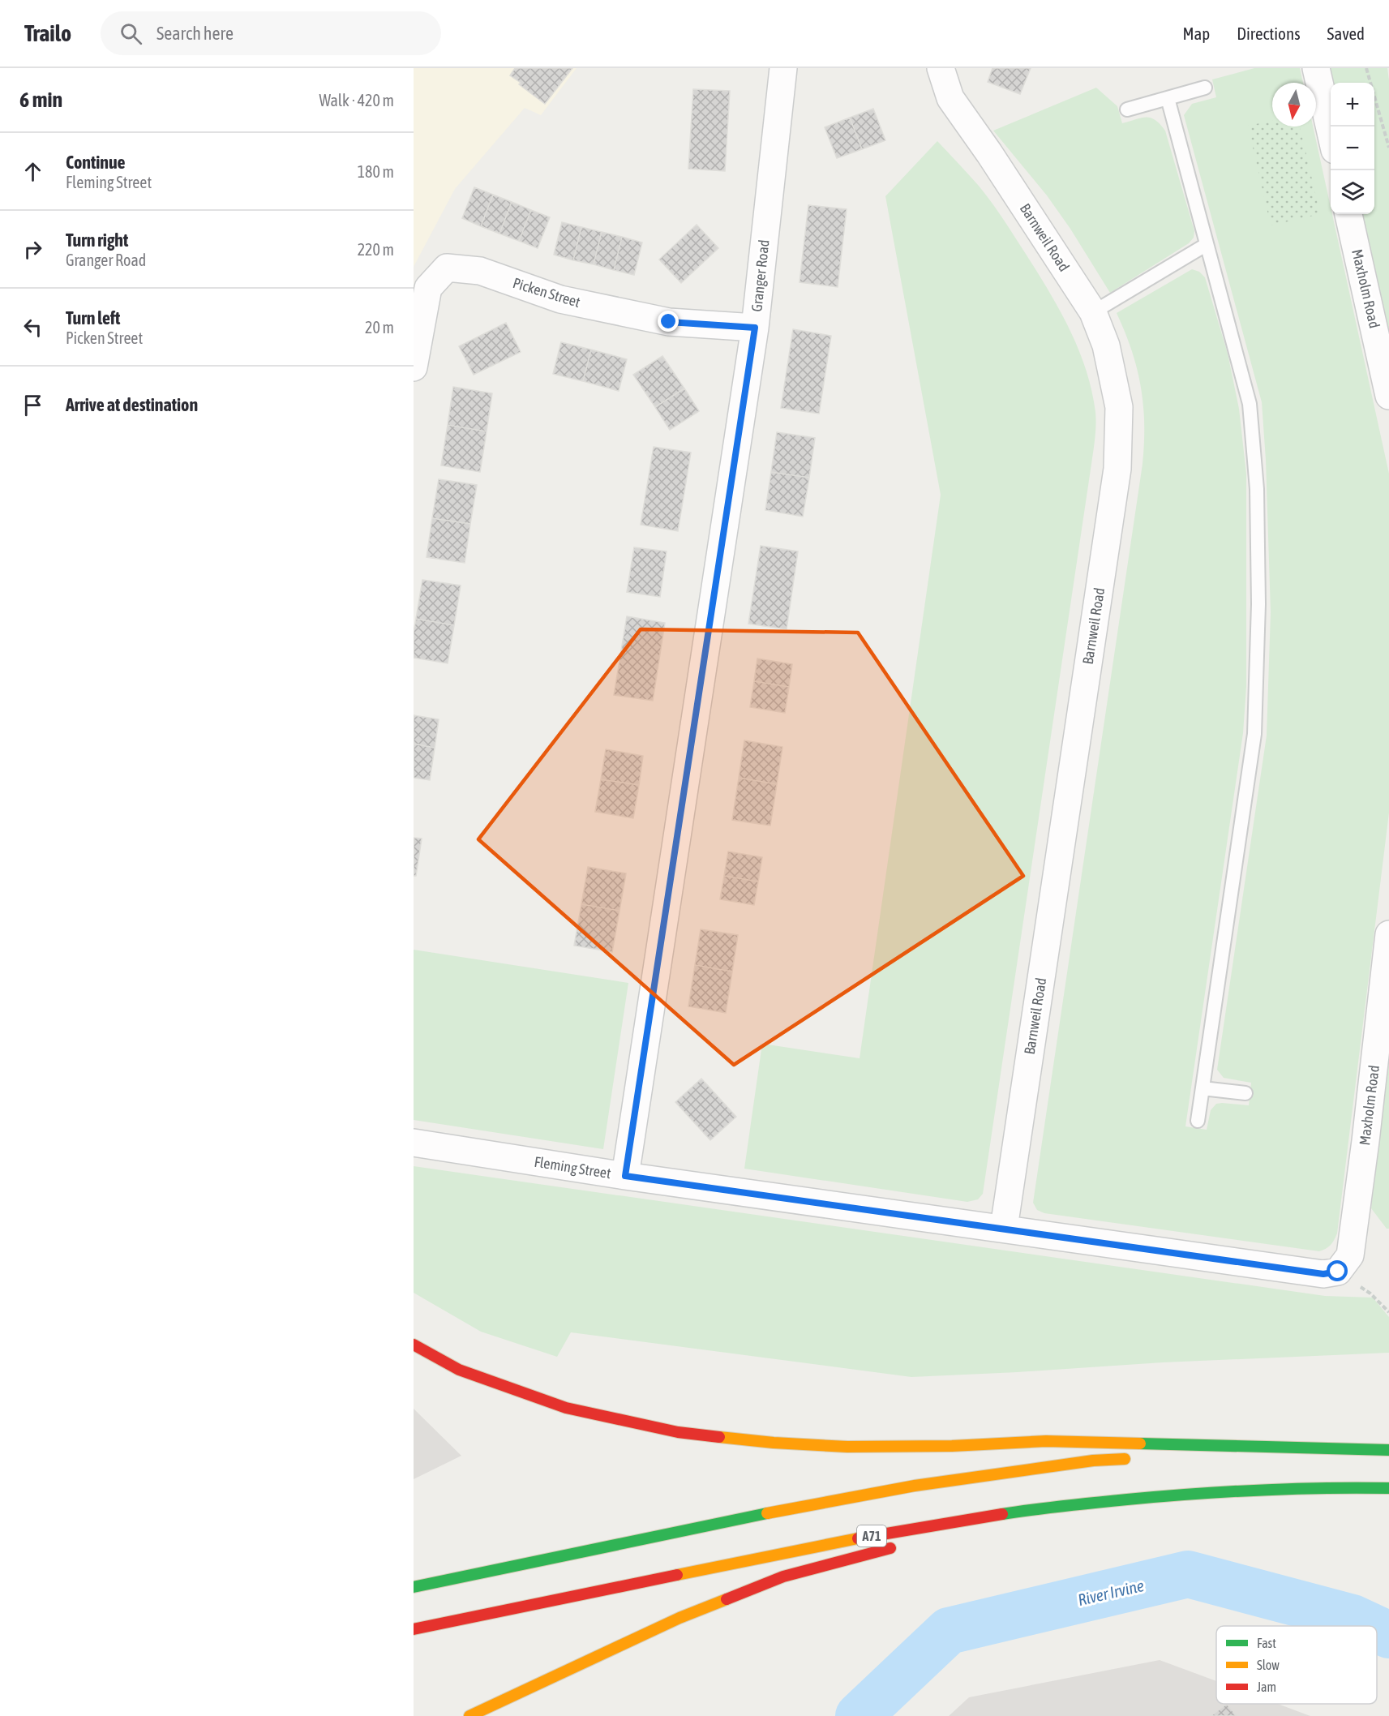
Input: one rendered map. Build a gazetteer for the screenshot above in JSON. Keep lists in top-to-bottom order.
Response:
{
  "streets": {
    "main road": ["A71"],
    "street": [
      "Barnweil Road",
      "Granger Road",
      "Maxholm Road",
      "Picken Street",
      "Fleming Street"
    ]
  },
  "crossings": [
    ["Barnweil Road", "Fleming Street"],
    ["Granger Road", "Picken Street"],
    ["Granger Road", "Fleming Street"],
    ["Maxholm Road", "Fleming Street"]
  ],
  "water": ["River Irvine"],
  "legend": ["Fast", "Slow", "Jam"],
  "north": "bottom",
  "page": {
    "header": "Trailo",
    "search": "Search here",
    "nav": ["Map", "Directions", "Saved"],
    "heading": ["6 min", "Walk · 420 m"],
    "map_buttons": ["+", "−"],
    "list": [
      ["Continue", "Fleming Street", "180 m"],
      ["Turn right", "Granger Road", "220 m"],
      ["Turn left", "Picken Street", "20 m"],
      "Arrive at destination"
    ]
  }
}
